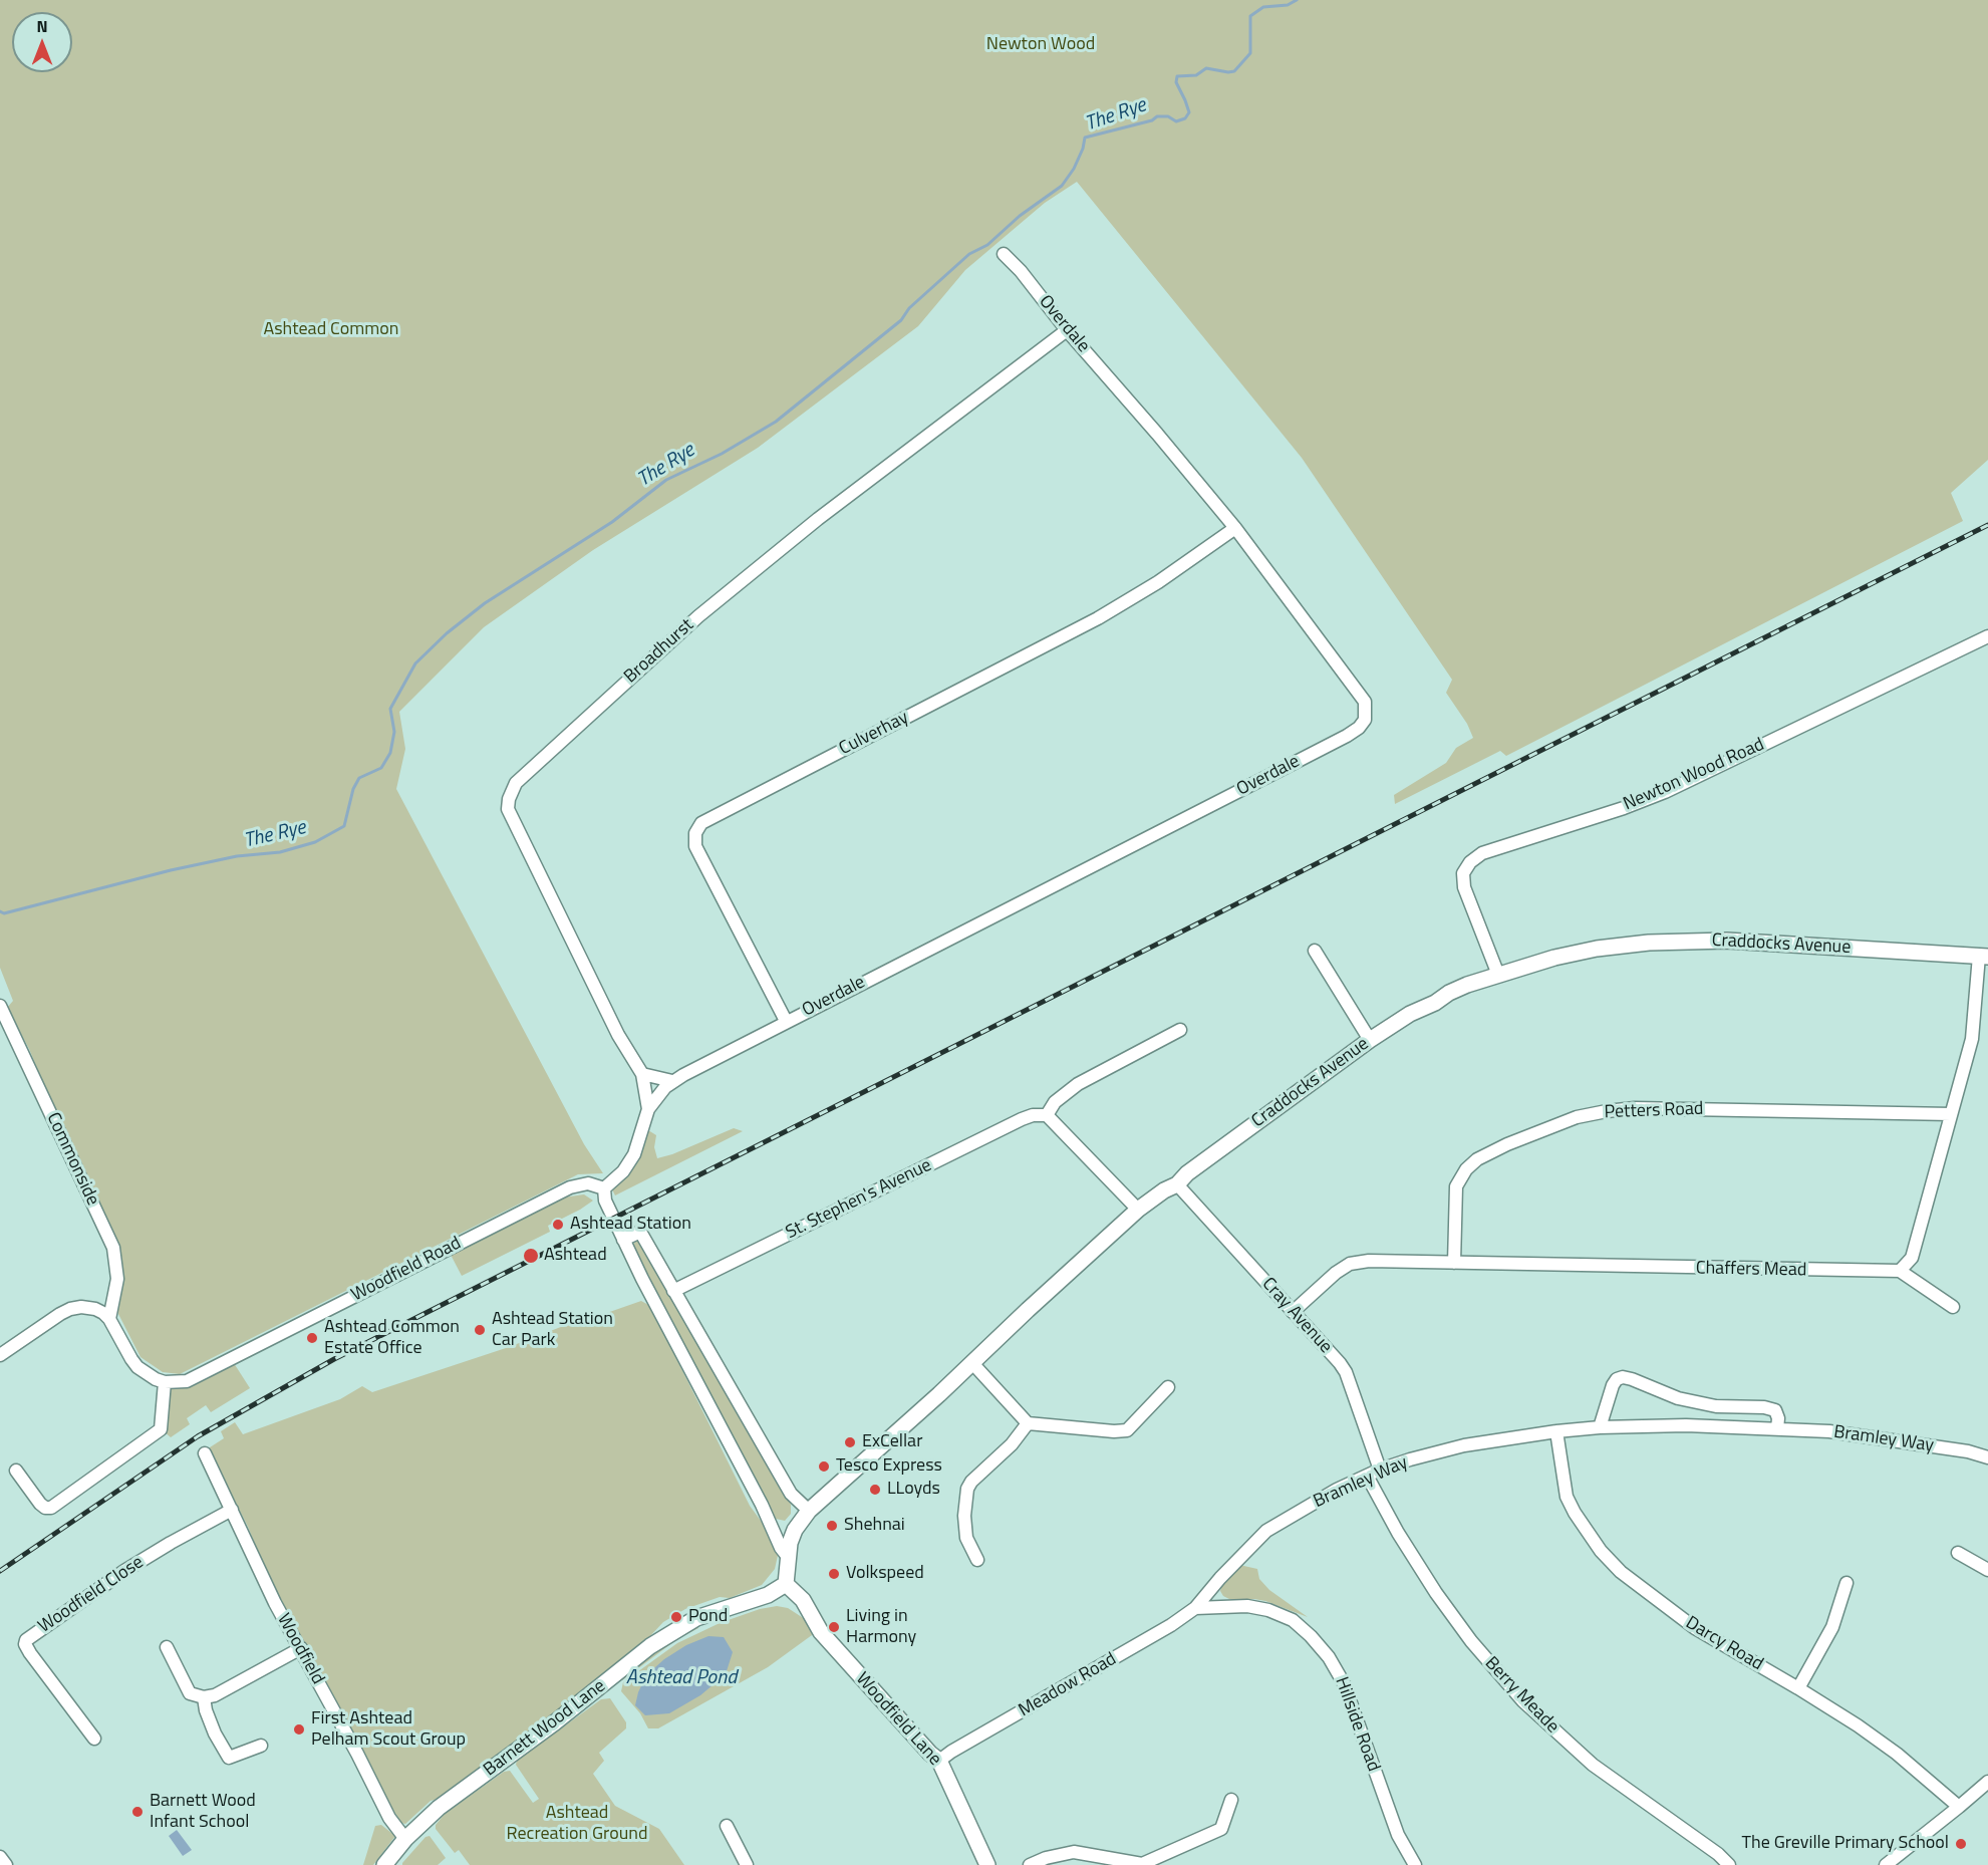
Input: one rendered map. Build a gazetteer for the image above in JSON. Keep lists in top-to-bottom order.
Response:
{
  "streets": {
    "street": [
      "Overdale",
      "Broadhurst",
      "Culverhay",
      "Newton Wood Road",
      "Craddocks Avenue",
      "Petters Road",
      "Commonside",
      "St. Stephen's Avenue",
      "Woodfield Road",
      "Chaffers Mead",
      "Cray Avenue",
      "Bramley Way",
      "Woodfield Close",
      "Darcy Road",
      "Woodfield",
      "Meadow Road",
      "Berry Meade",
      "Woodfield Lane",
      "Hillside Road",
      "Barnett Wood Lane"
    ]
  },
  "crossings": [
    ["Overdale", "Broadhurst"],
    ["Overdale", "Culverhay"],
    ["Broadhurst", "Woodfield Road"],
    ["Newton Wood Road", "Craddocks Avenue"],
    ["Craddocks Avenue", "Cray Avenue"],
    ["Petters Road", "Chaffers Mead"],
    ["Chaffers Mead", "Cray Avenue"],
    ["Cray Avenue", "Bramley Way"],
    ["Bramley Way", "Darcy Road"],
    ["Bramley Way", "Meadow Road"],
    ["Bramley Way", "Berry Meade"],
    ["Bramley Way", "Hillside Road"],
    ["Woodfield Close", "Woodfield"],
    ["Woodfield", "Barnett Wood Lane"],
    ["Meadow Road", "Woodfield Lane"],
    ["Meadow Road", "Hillside Road"],
    ["Woodfield Lane", "Barnett Wood Lane"]
  ],
  "water": ["The Rye", "Ashtead Pond"],
  "parks": ["Newton Wood", "Ashtead Common", "Ashtead Recreation Ground"],
  "places": [
    "Ashtead Station",
    "Ashtead",
    "Ashtead Station Car Park",
    "Ashtead Common Estate Office",
    "ExCellar",
    "Tesco Express",
    "LLoyds",
    "Shehnai",
    "Volkspeed",
    "Pond",
    "Living in Harmony",
    "First Ashtead Pelham Scout Group",
    "Barnett Wood Infant School",
    "The Greville Primary School"
  ],
  "north": "top"
}
